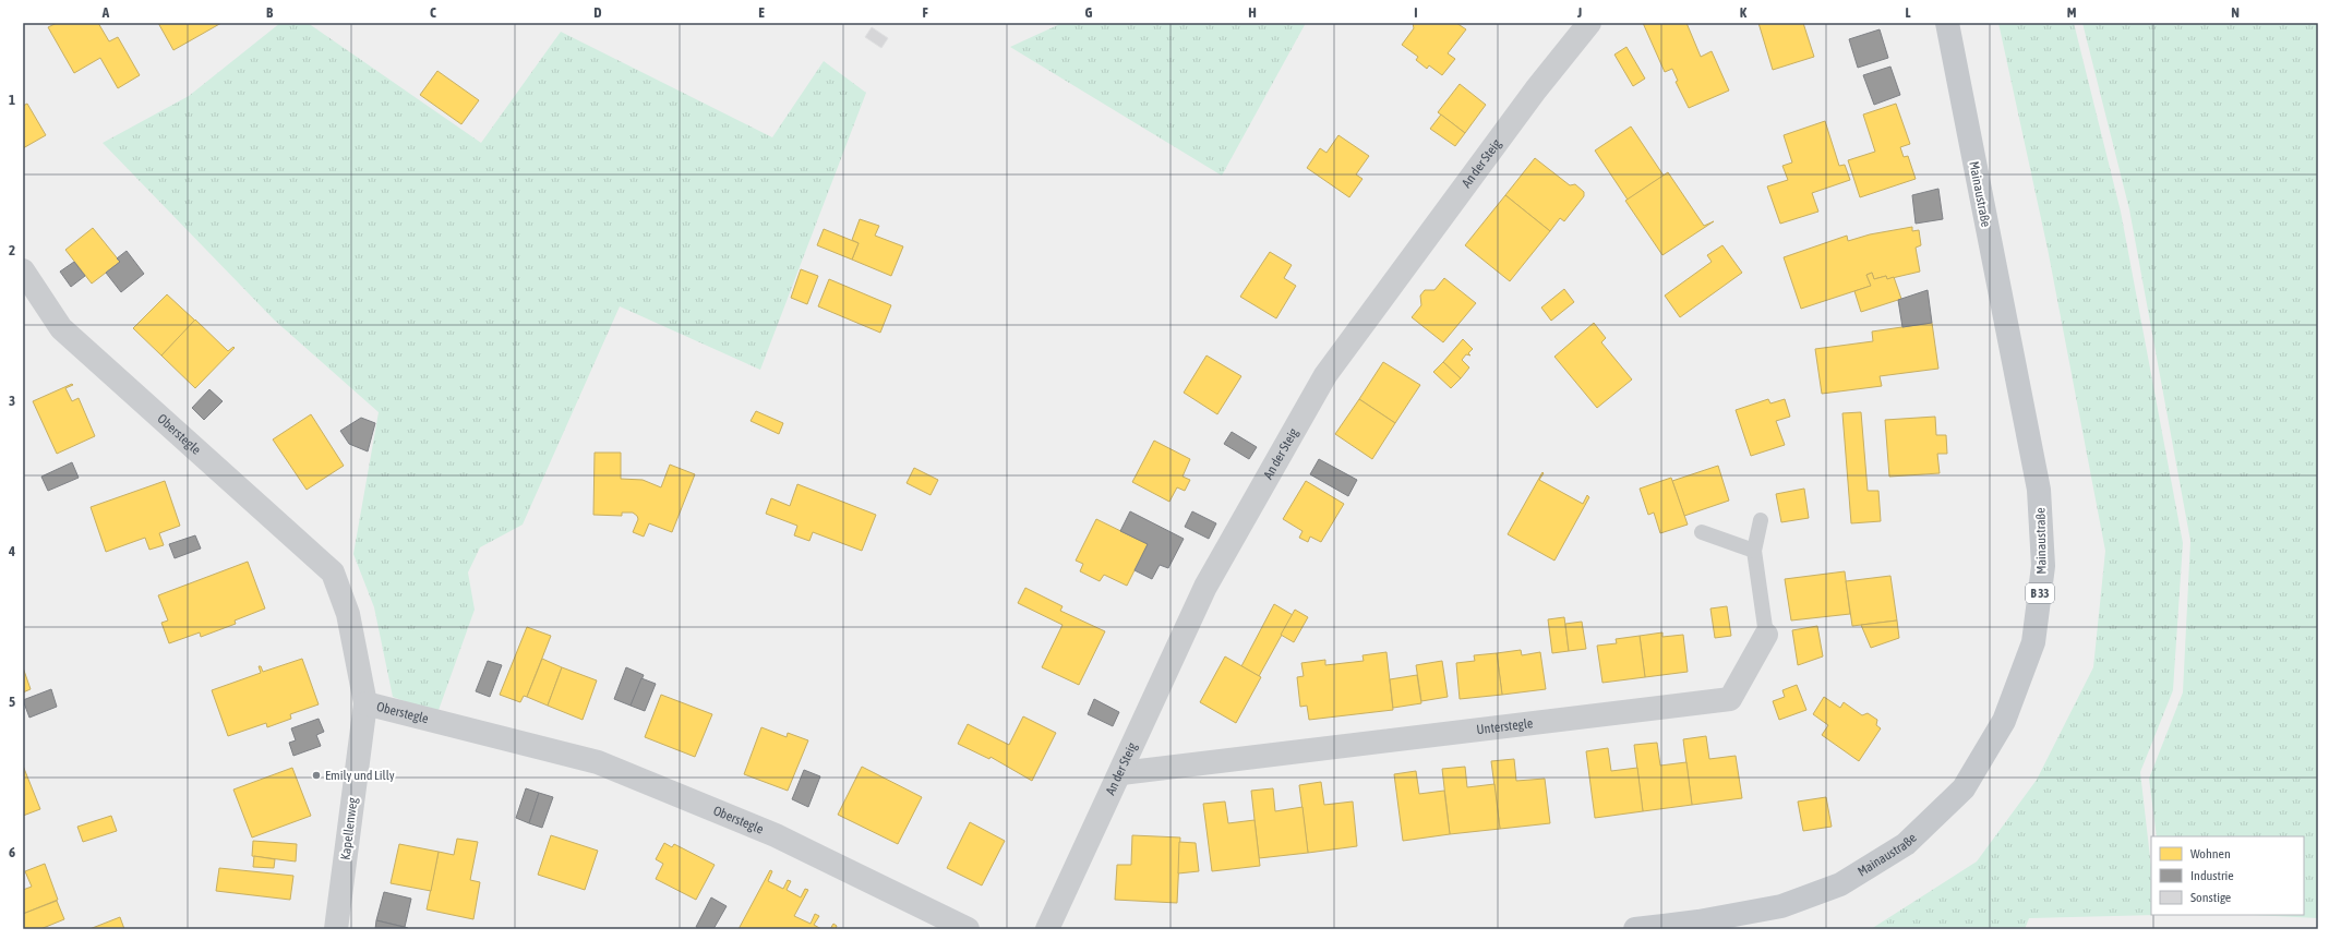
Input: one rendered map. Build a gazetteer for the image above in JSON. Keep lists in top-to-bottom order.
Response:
{
  "streets": {
    "main road": ["Mainaustraße", "B 33"],
    "street": [
      "An der Steig",
      "Oberstegle",
      "Unterstegle",
      "Kapellenweg"
    ]
  },
  "crossings": [
    ["An der Steig", "Unterstegle"],
    ["Oberstegle", "Kapellenweg"]
  ],
  "places": ["Emily und Lilly"],
  "legend": ["Wohnen", "Industrie", "Sonstige"],
  "grid": {
    "columns": [
      "A",
      "B",
      "C",
      "D",
      "E",
      "F",
      "G",
      "H",
      "I",
      "J",
      "K",
      "L",
      "M",
      "N"
    ],
    "rows": [
      "1",
      "2",
      "3",
      "4",
      "5",
      "6"
    ]
  }
}
